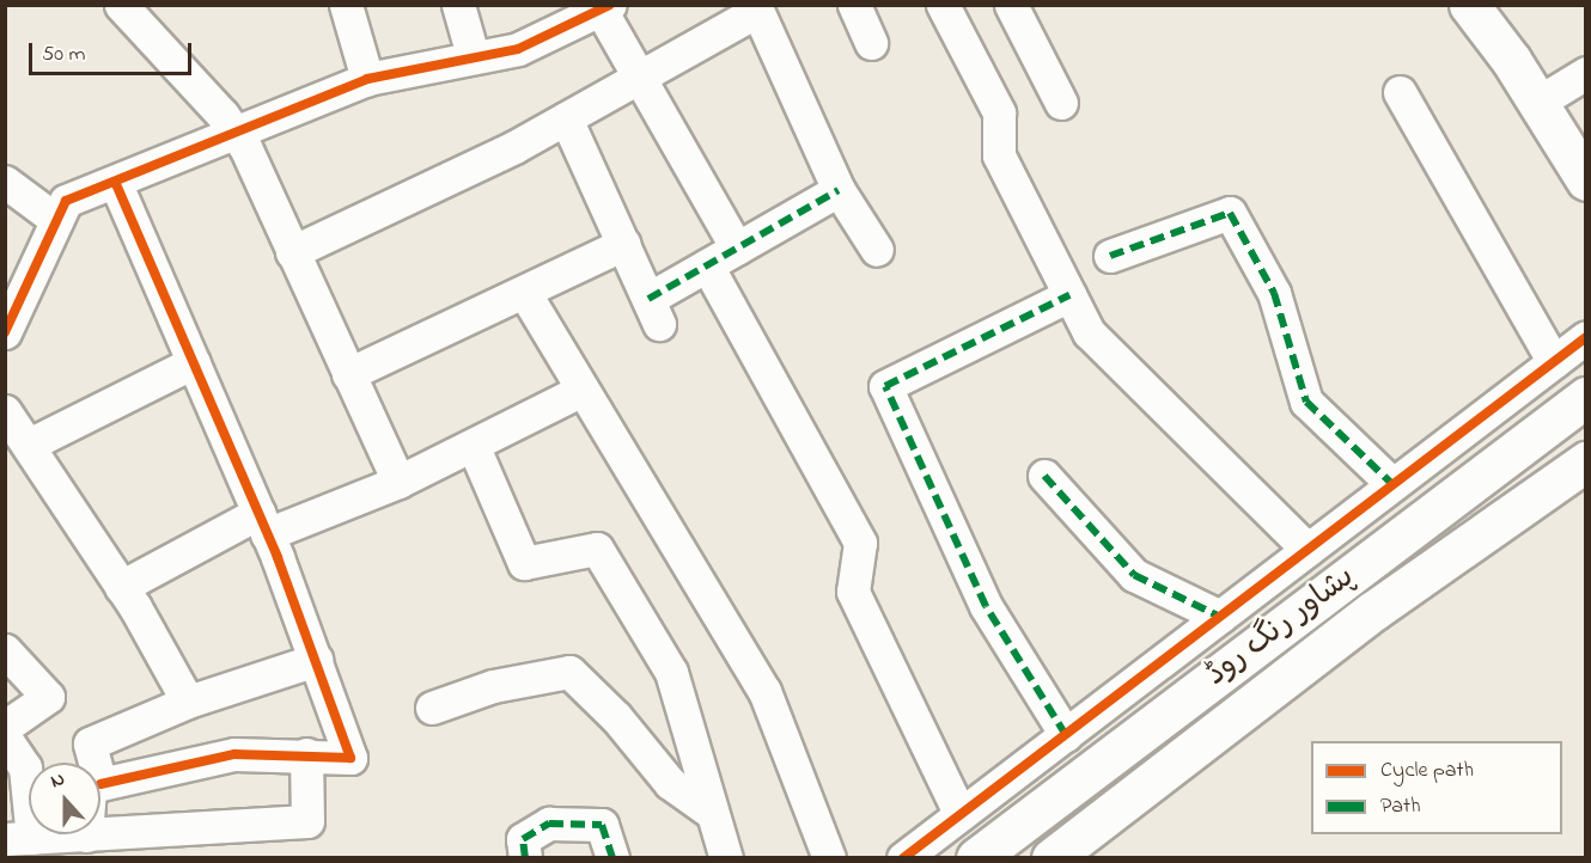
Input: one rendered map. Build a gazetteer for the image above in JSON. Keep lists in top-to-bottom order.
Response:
{
  "streets": {
    "main road": ["پشاور رنگ روڈ"]
  },
  "legend": ["Cycle path", "Path"],
  "scale_bar": "50 m",
  "north": "top"
}
